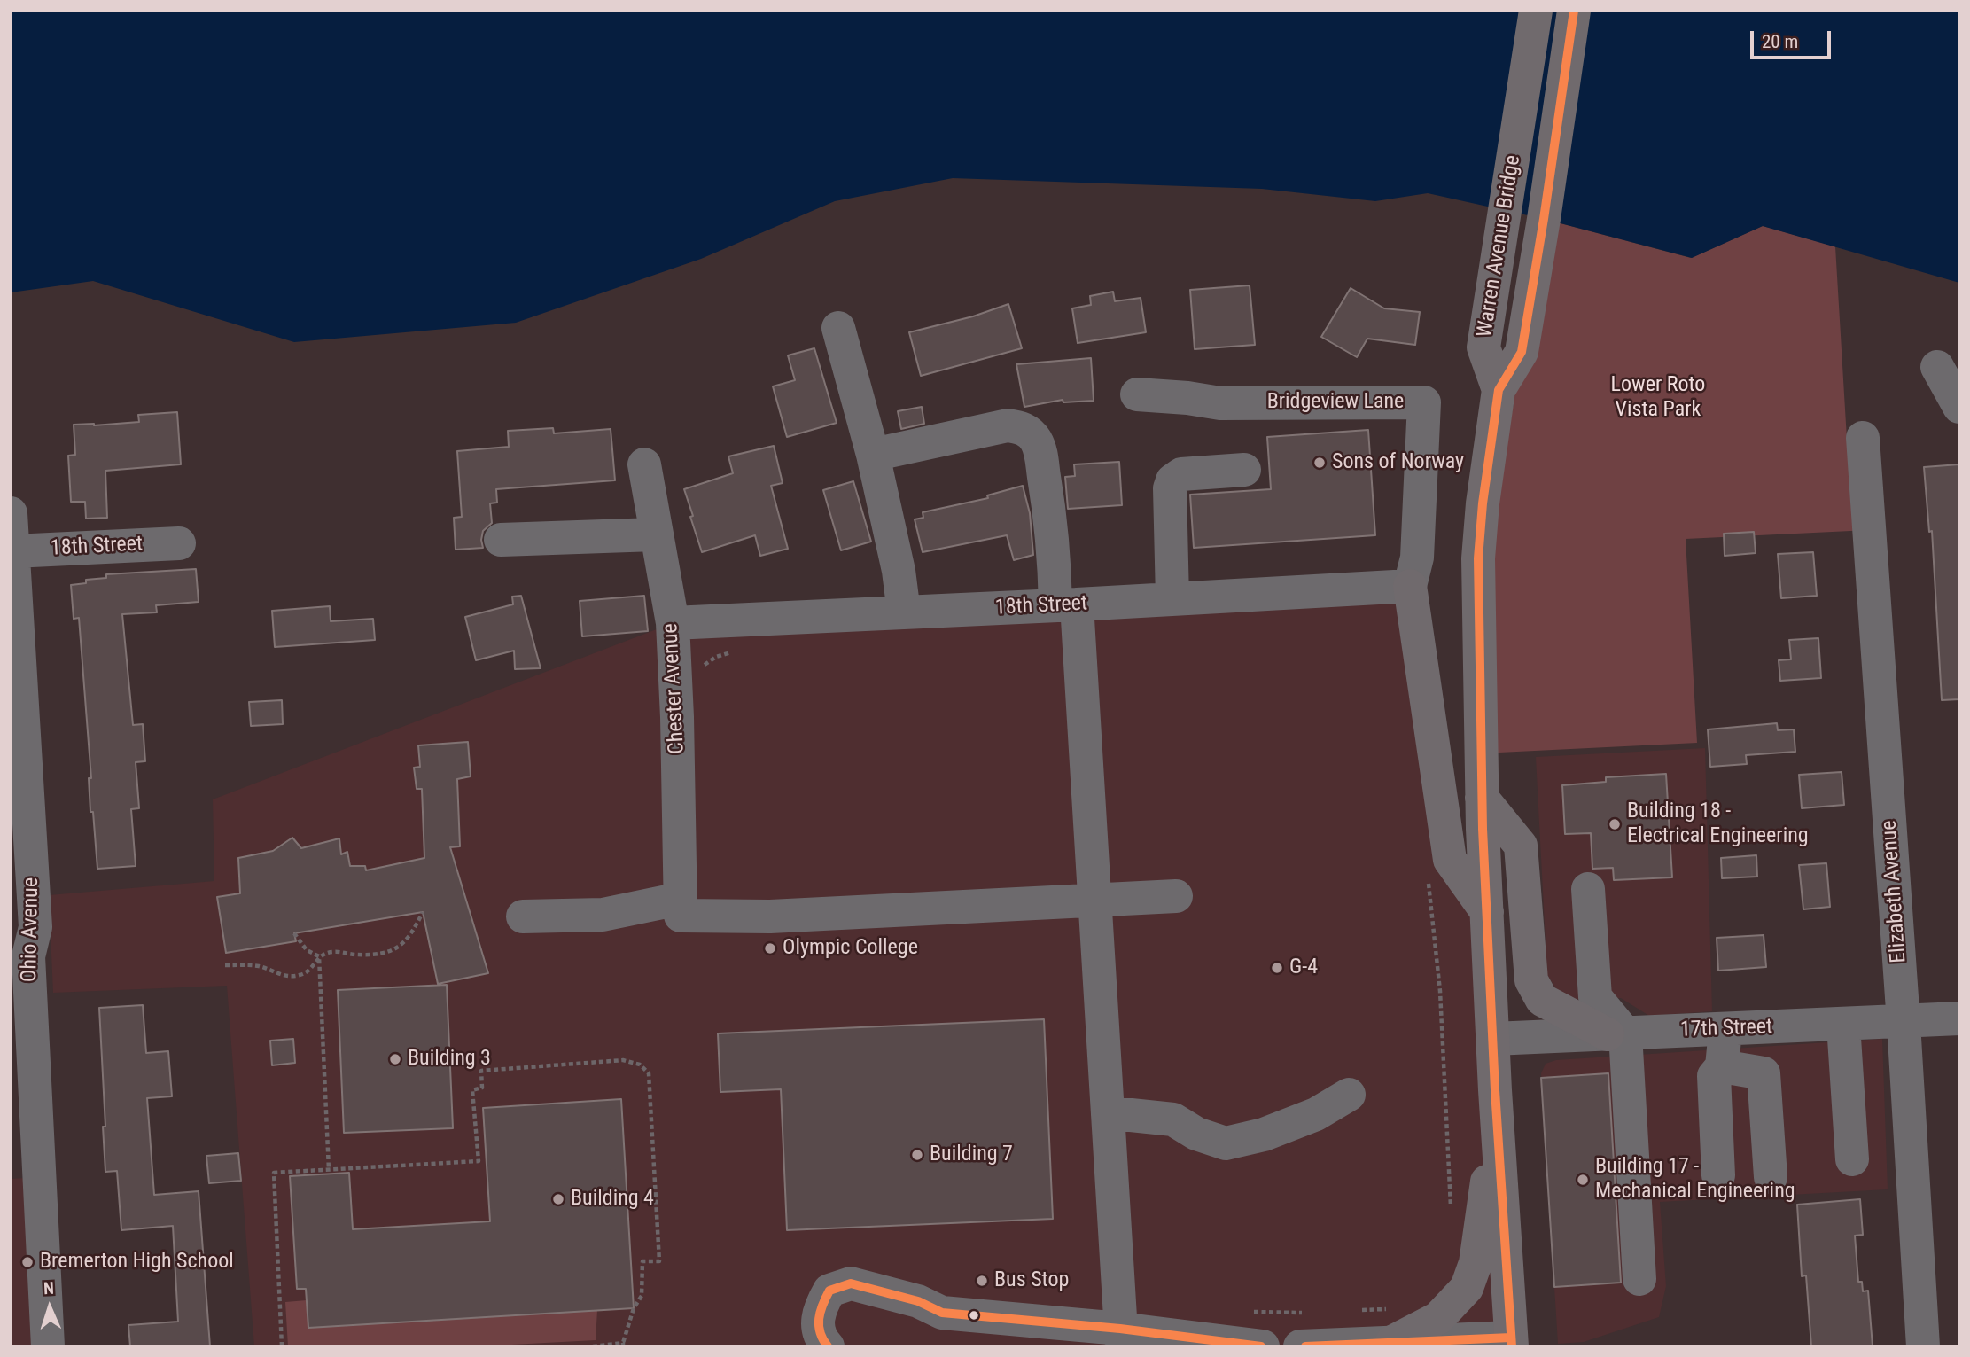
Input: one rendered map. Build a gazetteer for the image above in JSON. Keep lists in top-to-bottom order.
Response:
{
  "streets": {
    "main road": ["Warren Avenue Bridge"],
    "street": [
      "Bridgeview Lane",
      "18th Street",
      "Chester Avenue",
      "Elizabeth Avenue",
      "Ohio Avenue",
      "17th Street"
    ]
  },
  "crossings": [
    ["Bridgeview Lane", "18th Street"],
    ["18th Street", "Chester Avenue"],
    ["18th Street", "Ohio Avenue"],
    ["Elizabeth Avenue", "17th Street"]
  ],
  "parks": ["Lower Roto Vista Park"],
  "places": [
    "Sons of Norway",
    "Building 18 - Electrical Engineering",
    "Olympic College",
    "G-4",
    "Building 3",
    "Building 7",
    "Building 17 - Mechanical Engineering",
    "Building 4",
    "Bremerton High School",
    "Bus Stop"
  ],
  "scale_bar": "20 m",
  "north": "top"
}
